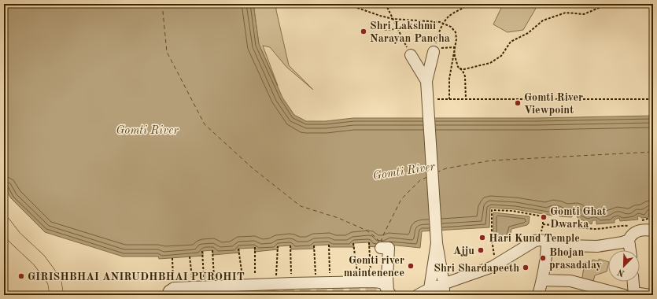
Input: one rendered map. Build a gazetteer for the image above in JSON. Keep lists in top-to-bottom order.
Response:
{
  "water": ["Gomti River"],
  "places": [
    "Shri Lakshmi Narayan Pancha",
    "Gomti River Viewpoint",
    "Gomti Ghat Dwarka",
    "Hari Kund Temple",
    "Ajju",
    "Bhojan prasadalay",
    "Gomti river maintenence",
    "Shri Shardapeeth",
    "GIRISHBHAI ANIRUDHBHAI PUROHIT"
  ],
  "north": "bottom left"
}
